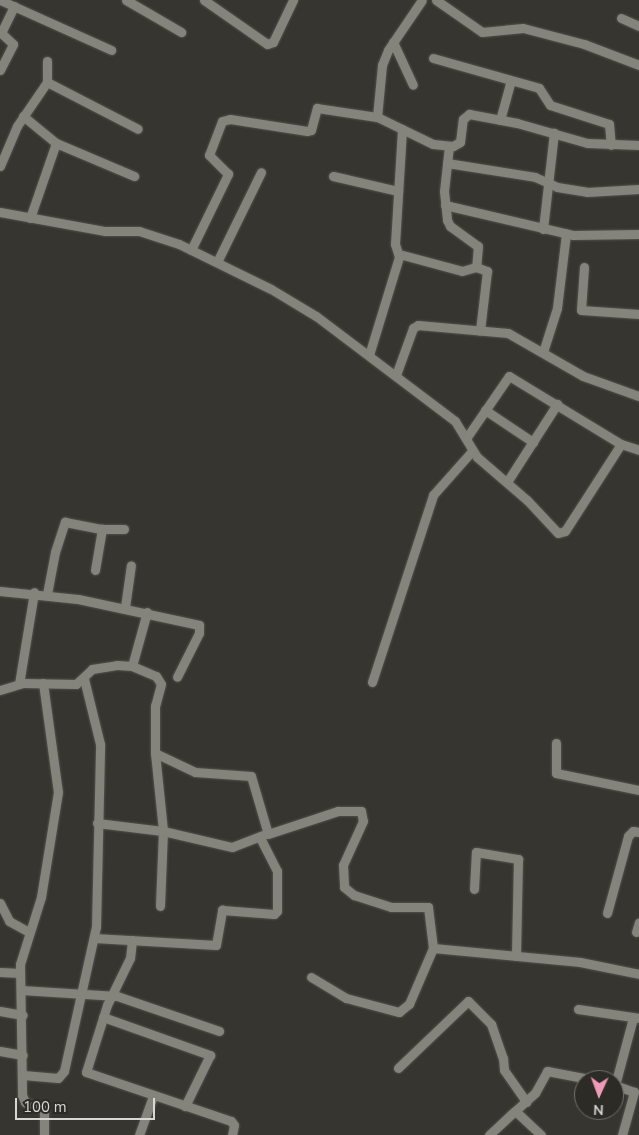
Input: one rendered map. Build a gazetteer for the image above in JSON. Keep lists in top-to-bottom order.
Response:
{
  "scale_bar": "100 m",
  "north": "bottom"
}
